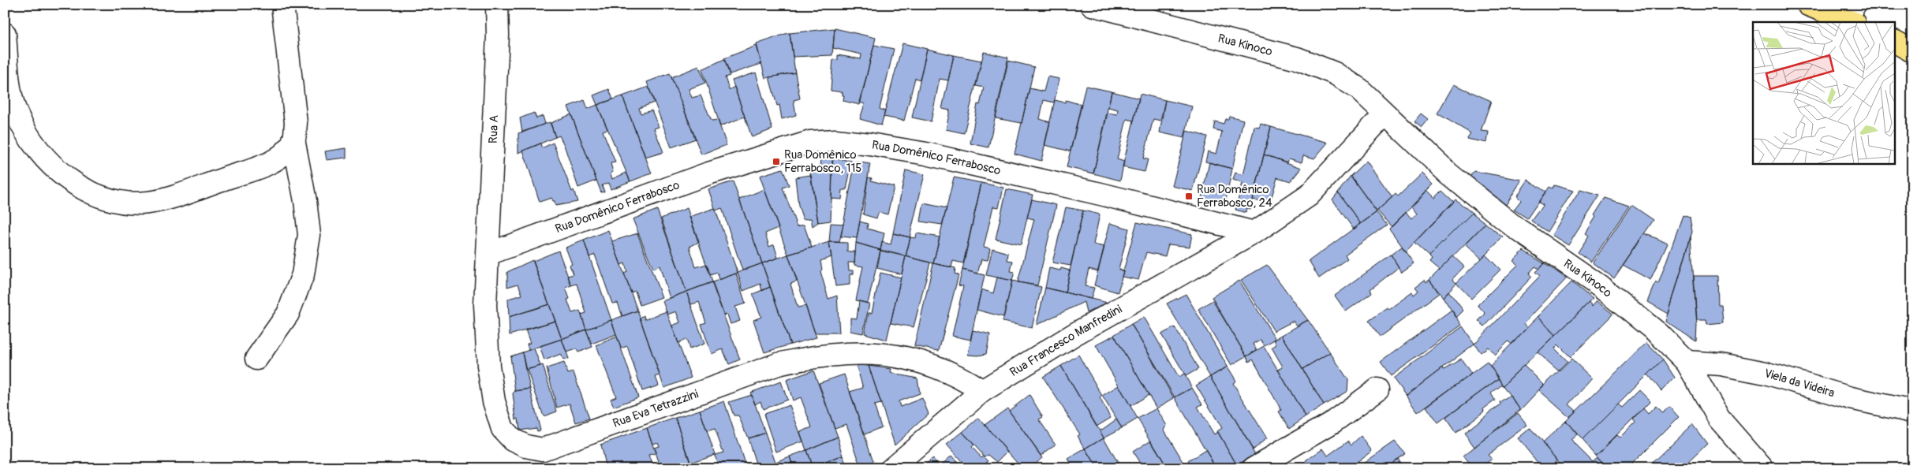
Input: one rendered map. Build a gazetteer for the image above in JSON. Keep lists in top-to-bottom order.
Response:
{
  "streets": {
    "street": [
      "Rua Kinoco",
      "Rua A",
      "Rua Domênico Ferrabosco",
      "Rua Francesco Manfredini",
      "Viela da Videira",
      "Rua Eva Tetrazzini"
    ]
  },
  "crossings": [
    ["Rua Kinoco", "Viela da Videira"],
    ["Rua A", "Rua Domênico Ferrabosco"],
    ["Rua A", "Rua Eva Tetrazzini"],
    ["Rua Domênico Ferrabosco", "Rua Francesco Manfredini"],
    ["Rua Domênico Ferrabosco", "Rua Eva Tetrazzini"],
    ["Rua Francesco Manfredini", "Rua Eva Tetrazzini"]
  ],
  "places": {
    "transit": ["Rua Domênico Ferrabosco, 115", "Rua Domênico Ferrabosco, 24"]
  }
}
